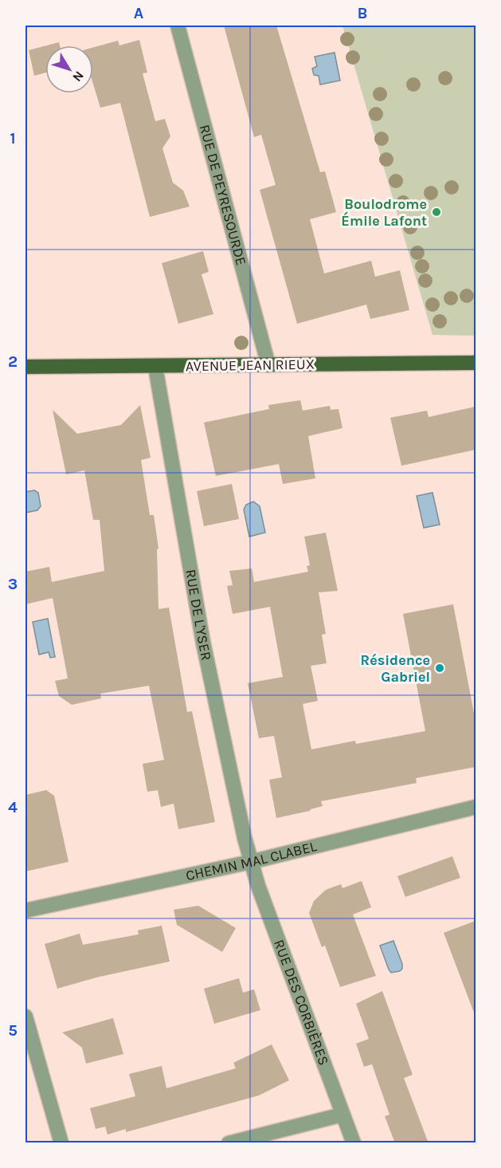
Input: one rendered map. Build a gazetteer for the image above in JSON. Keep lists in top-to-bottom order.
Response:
{
  "streets": {
    "main road": ["AVENUE JEAN RIEUX"],
    "street": [
      "RUE DE PEYRESOURDE",
      "RUE DE L'YSER",
      "CHEMIN MAL CLABEL",
      "RUE DES CORBIÈRES"
    ]
  },
  "crossings": [
    ["RUE DE PEYRESOURDE", "AVENUE JEAN RIEUX"],
    ["AVENUE JEAN RIEUX", "RUE DE L'YSER"],
    ["RUE DE L'YSER", "CHEMIN MAL CLABEL"],
    ["RUE DE L'YSER", "RUE DES CORBIÈRES"],
    ["CHEMIN MAL CLABEL", "RUE DES CORBIÈRES"]
  ],
  "places": ["Boulodrome Émile Lafont", "Résidence Gabriel"],
  "north": "bottom right",
  "grid": {
    "columns": ["A", "B"],
    "rows": [
      "1",
      "2",
      "3",
      "4",
      "5"
    ]
  }
}
